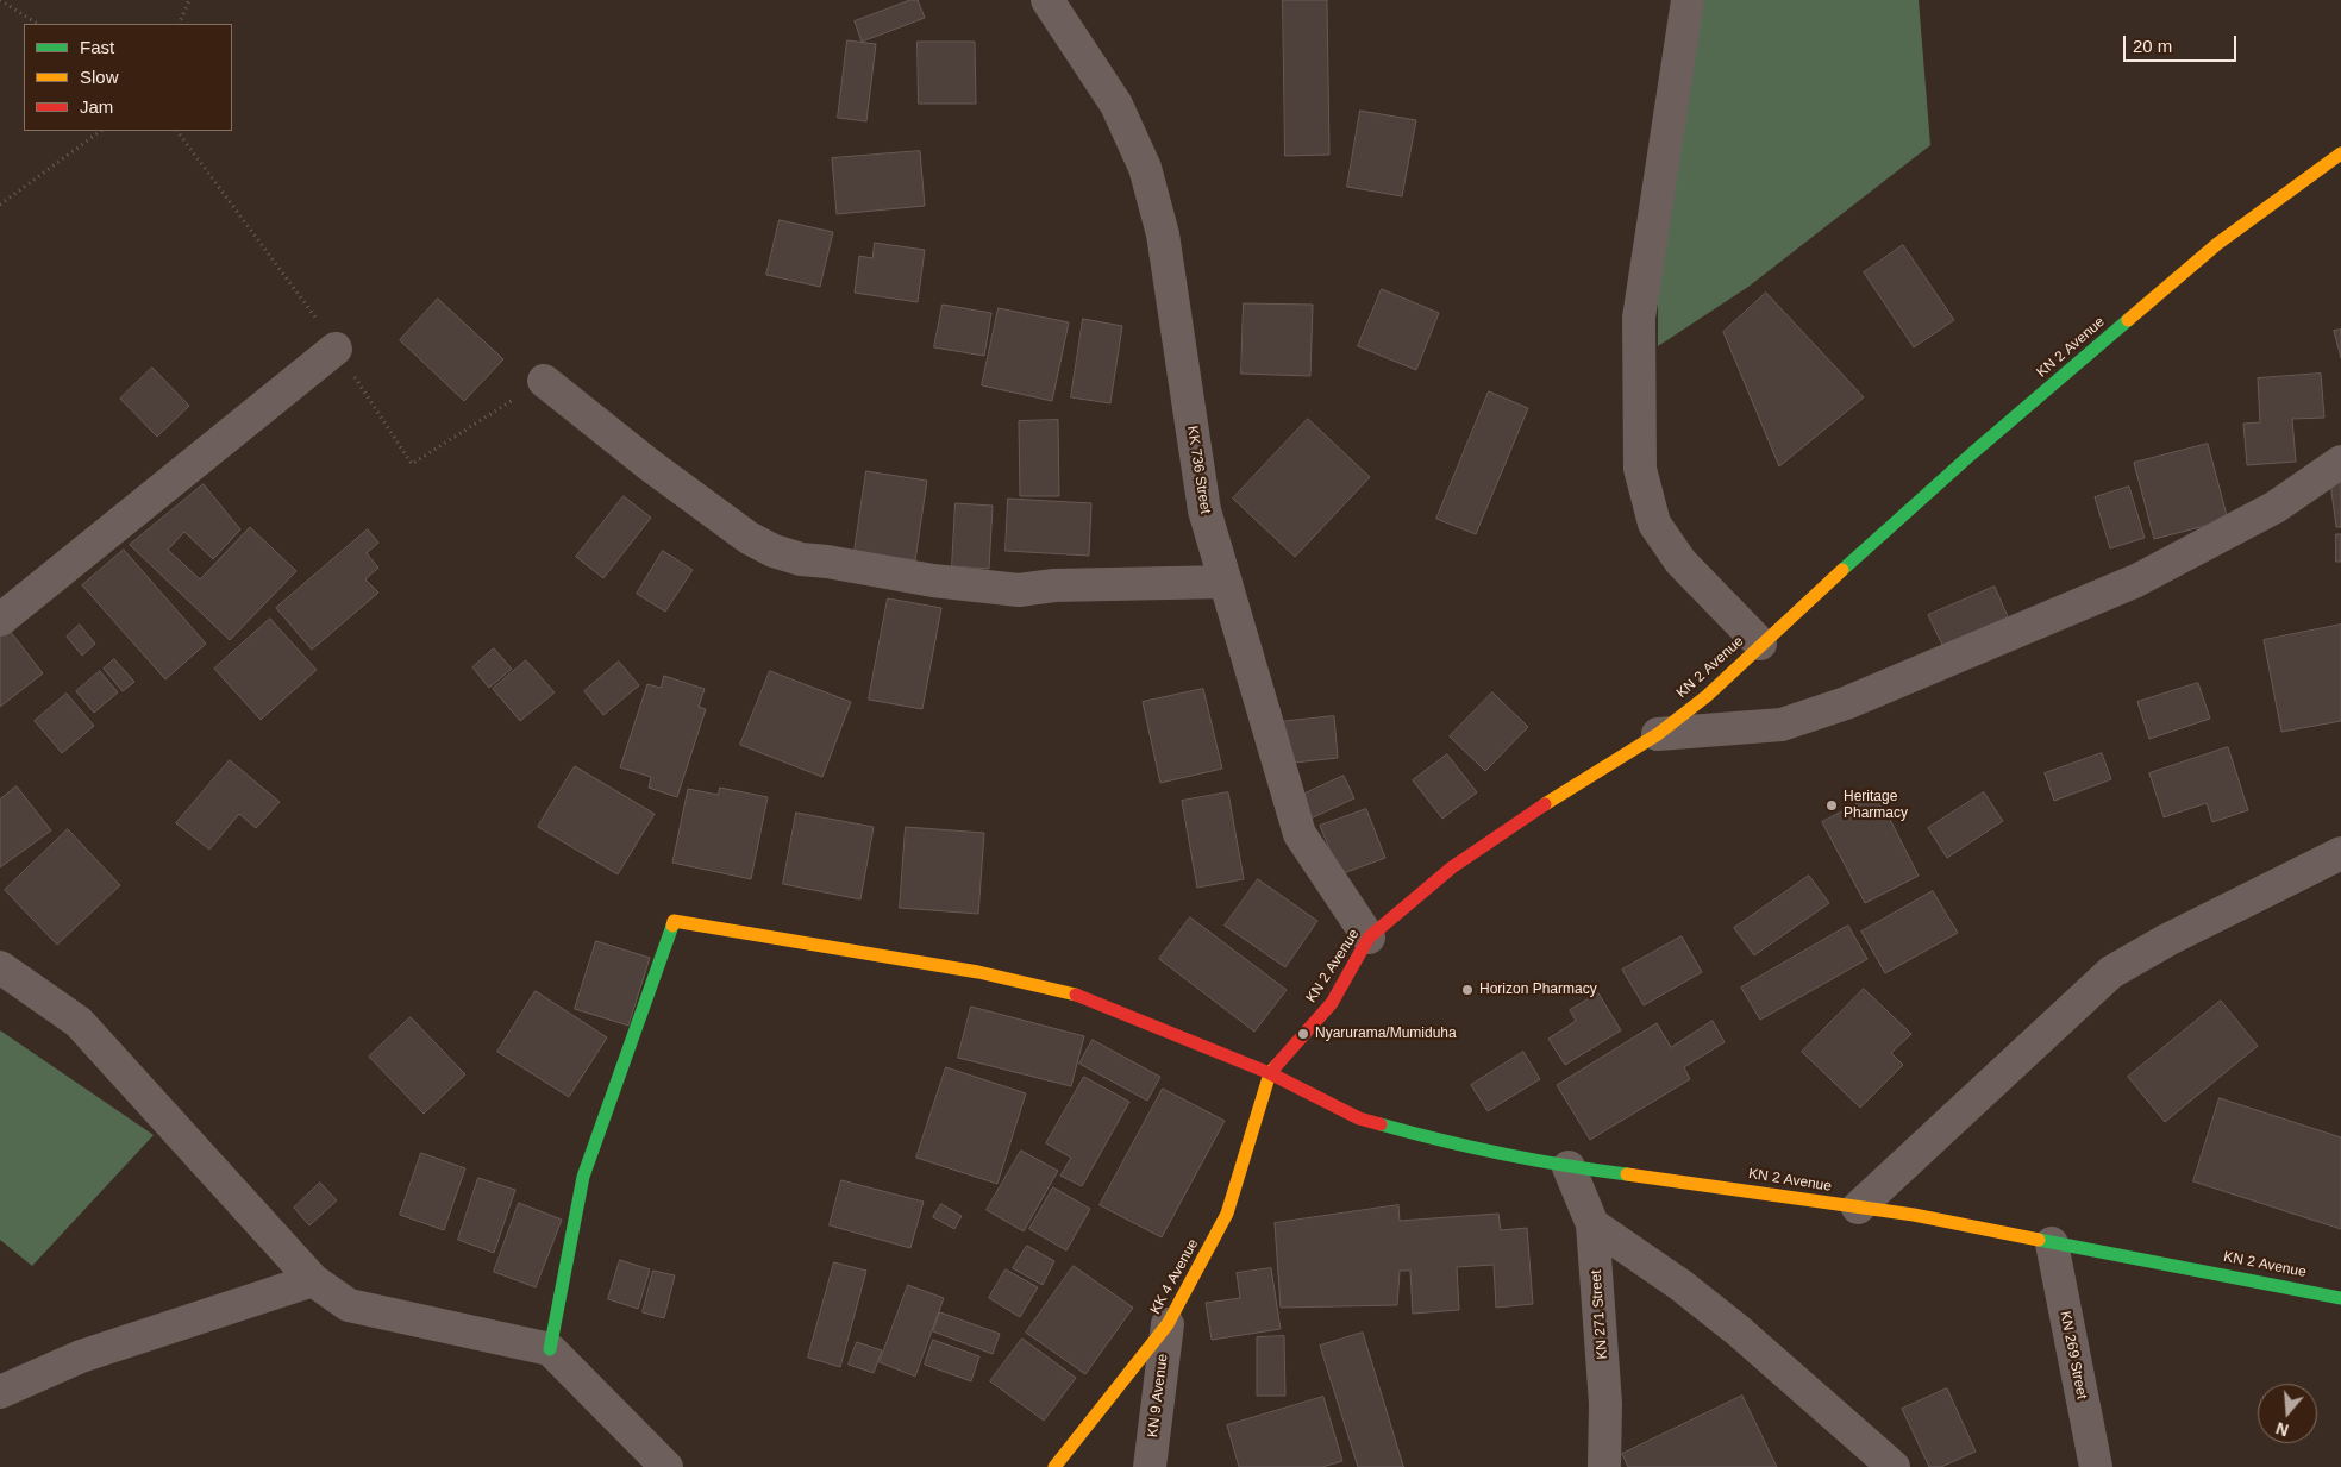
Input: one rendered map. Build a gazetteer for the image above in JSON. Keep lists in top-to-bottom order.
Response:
{
  "streets": {
    "main road": ["KN 2 Avenue", "KK 4 Avenue"],
    "street": [
      "KK 736 Street",
      "KN 271 Street",
      "KN 269 Street",
      "KN 9 Avenue"
    ]
  },
  "crossings": [
    ["KN 2 Avenue", "KK 736 Street"],
    ["KN 2 Avenue", "KK 4 Avenue"],
    ["KN 2 Avenue", "KN 271 Street"],
    ["KN 2 Avenue", "KN 269 Street"],
    ["KK 4 Avenue", "KN 9 Avenue"]
  ],
  "places": ["Heritage Pharmacy", "Horizon Pharmacy", "Nyarurama/Mumiduha"],
  "legend": ["Fast", "Slow", "Jam"],
  "scale_bar": "20 m",
  "north": "bottom"
}
